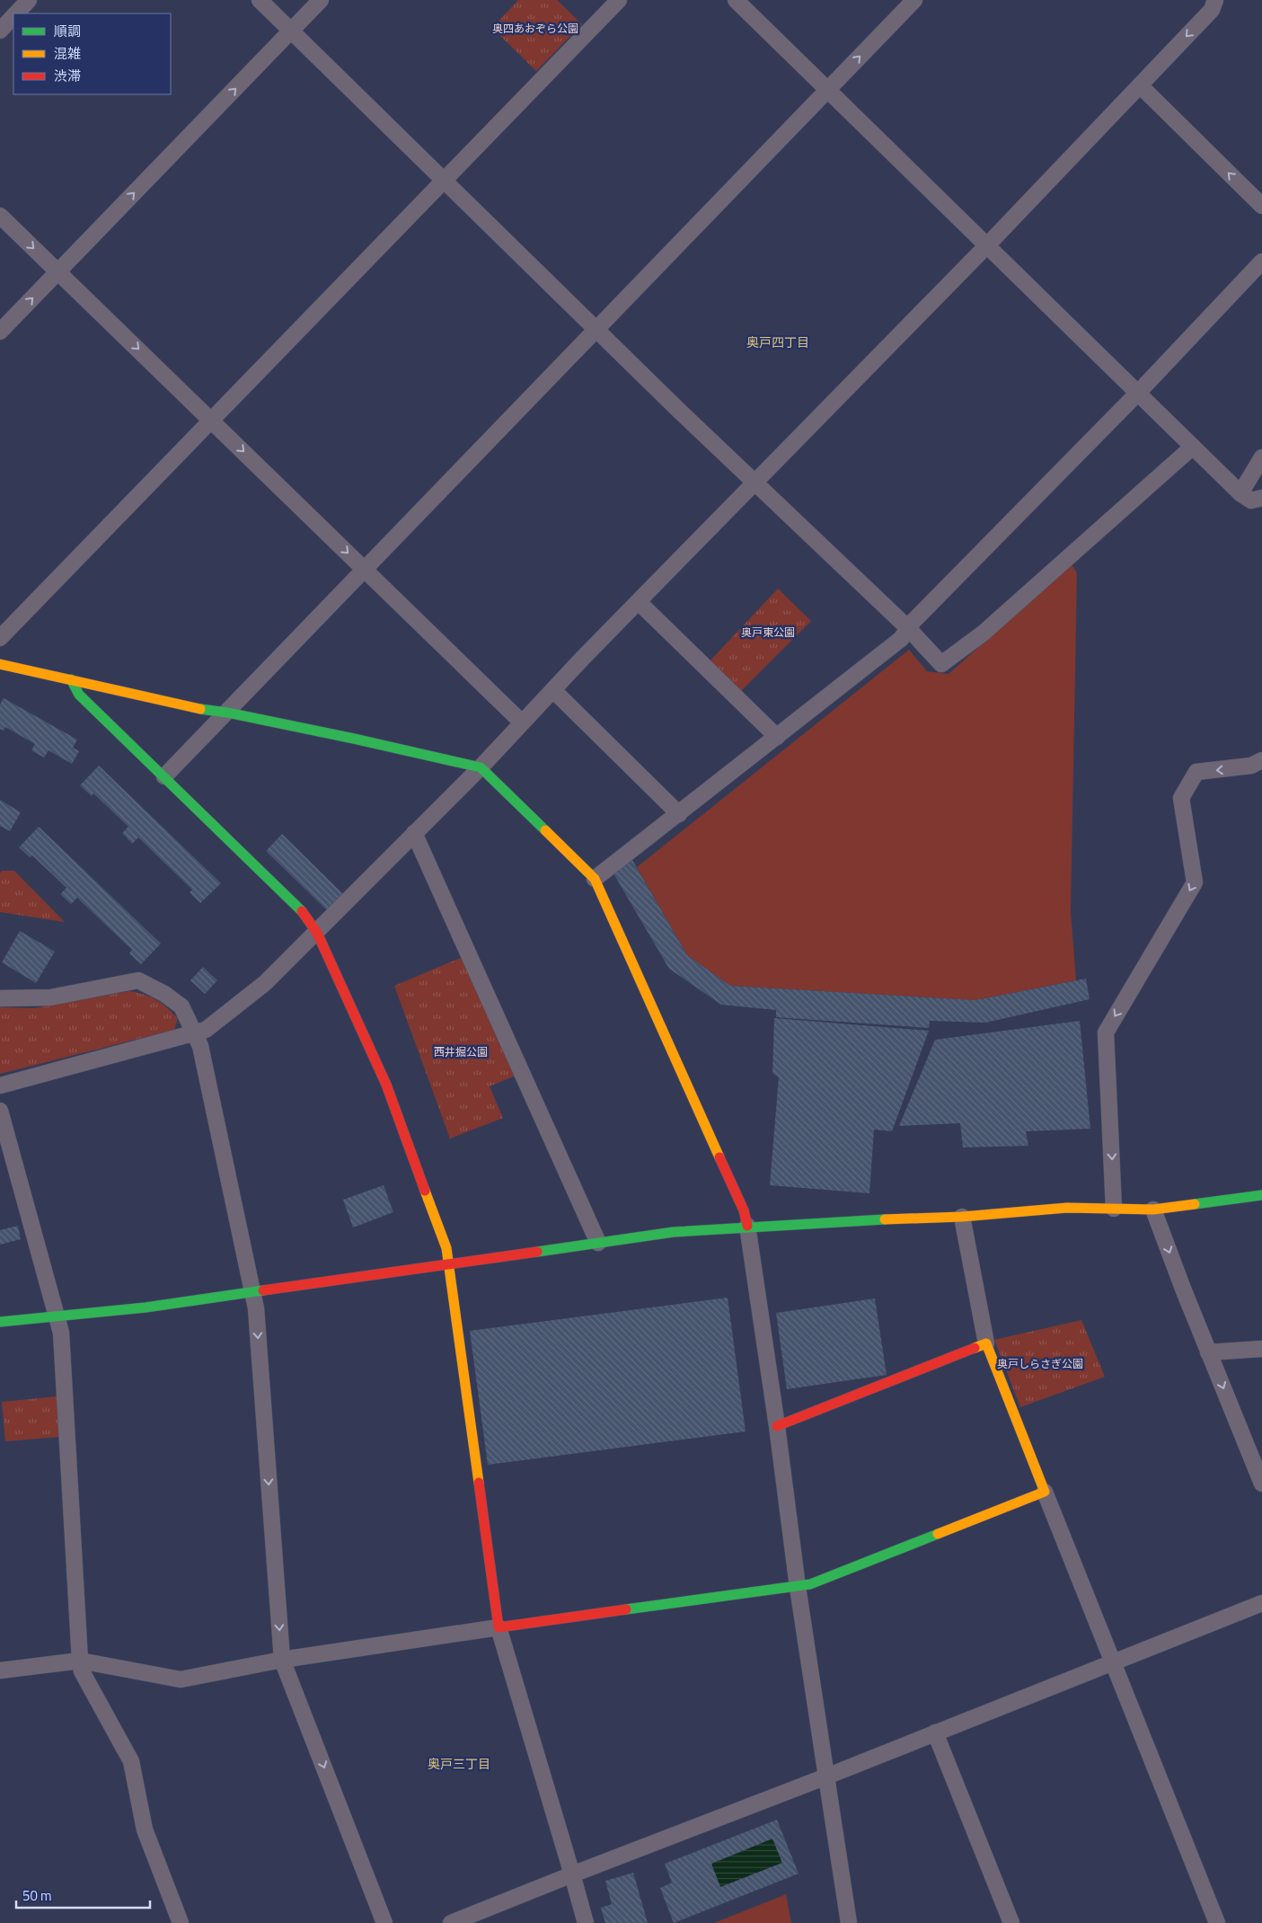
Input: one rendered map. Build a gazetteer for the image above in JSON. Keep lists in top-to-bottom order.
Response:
{
  "districts": ["奥戸四丁目", "奥戸三丁目"],
  "parks": [
    "奥四あおぞら公園",
    "奥戸東公園",
    "西井掘公園",
    "奥戸しらさぎ公園"
  ],
  "legend": ["順調", "混雑", "渋滞"],
  "scale_bar": "50 m"
}
